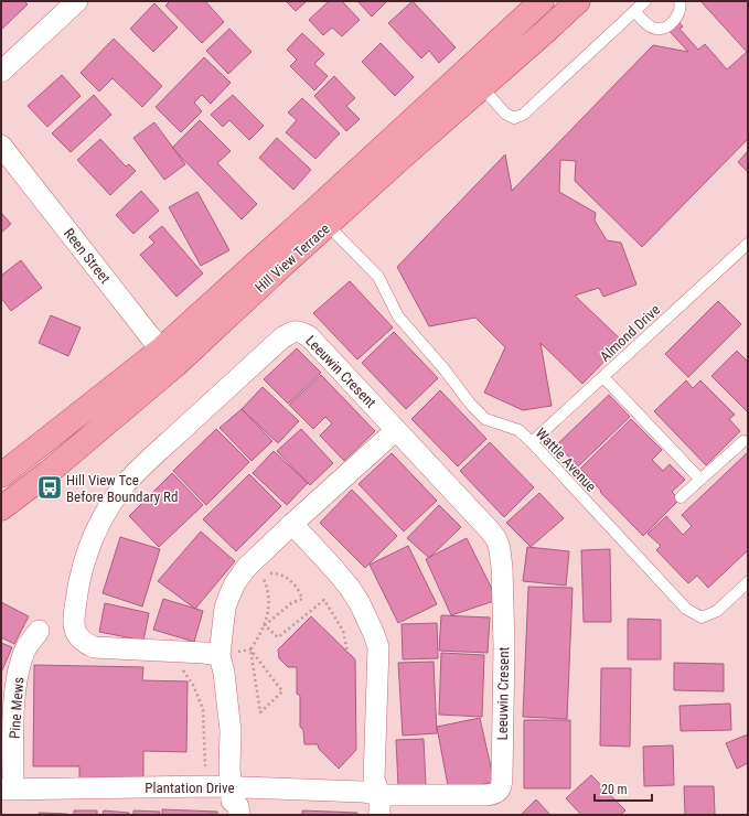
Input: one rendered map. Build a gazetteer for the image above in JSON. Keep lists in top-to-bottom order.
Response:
{
  "streets": {
    "main road": ["Hill View Terrace"],
    "street": [
      "Reen Street",
      "Leeuwin Cresent",
      "Pine Mews",
      "Plantation Drive"
    ],
    "lane": ["Almond Drive", "Wattle Avenue"]
  },
  "crossings": [
    ["Reen Street", "Hill View Terrace"],
    ["Hill View Terrace", "Wattle Avenue"],
    ["Almond Drive", "Wattle Avenue"],
    ["Leeuwin Cresent", "Plantation Drive"],
    ["Pine Mews", "Plantation Drive"]
  ],
  "places": {
    "bus stop": ["Hill View Tce Before Boundary Rd"]
  },
  "scale_bar": "20 m"
}
